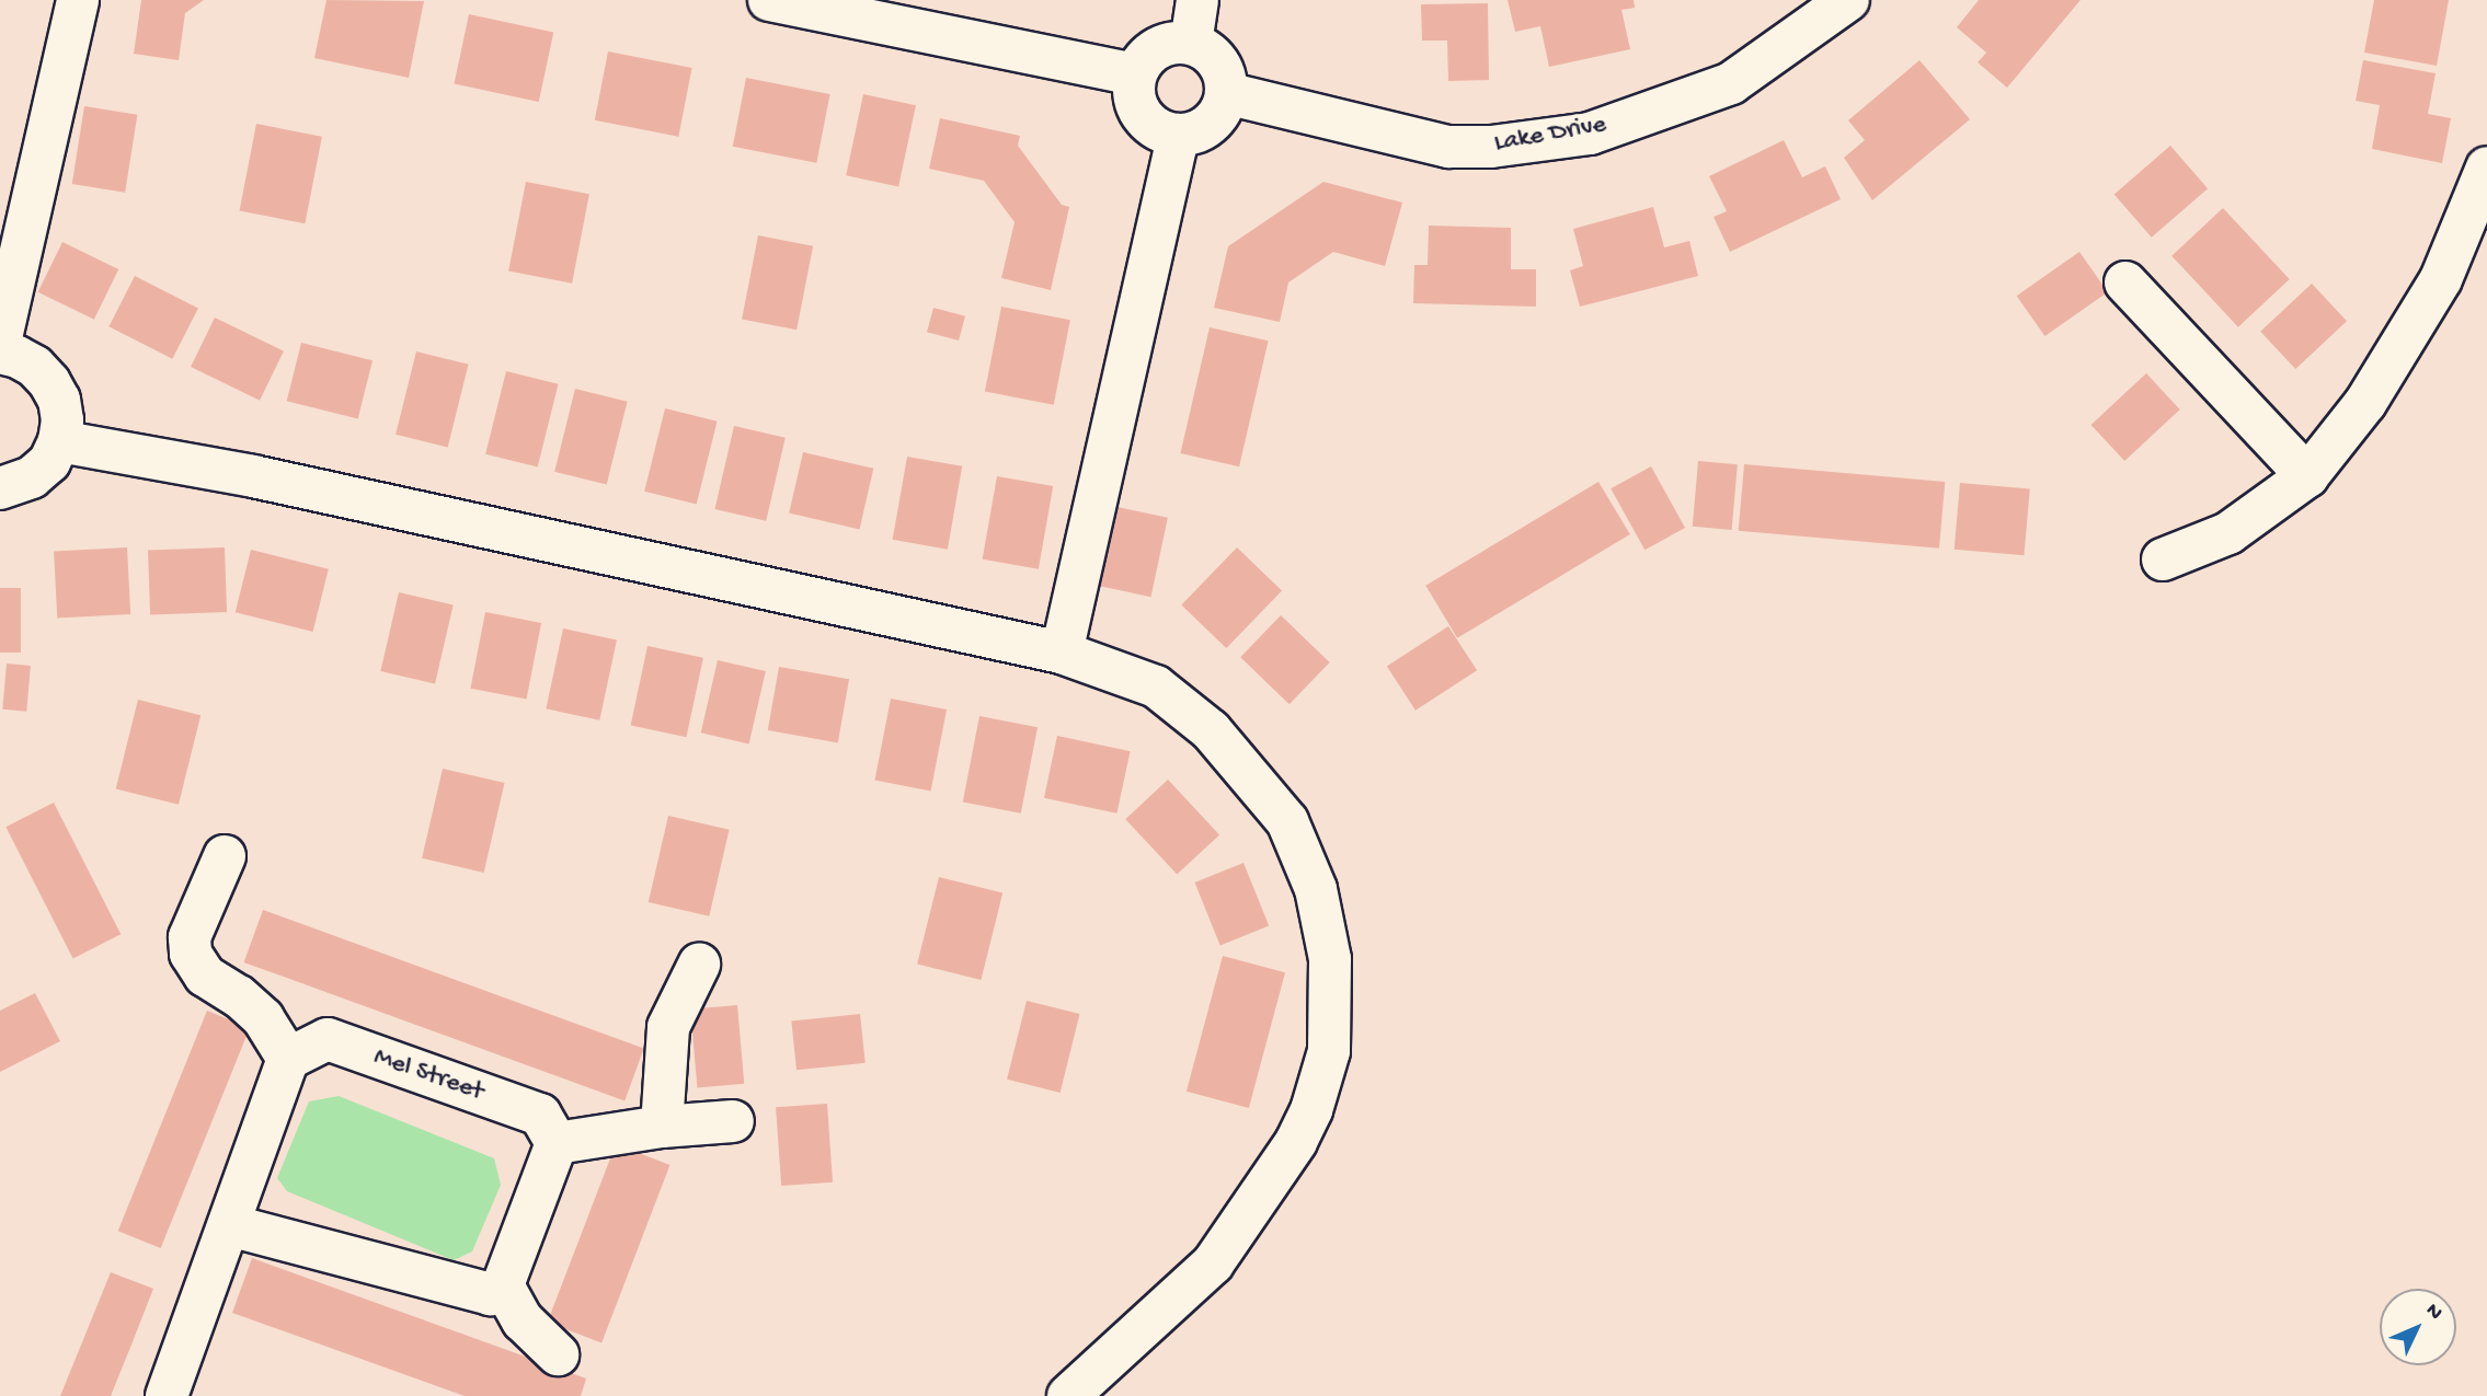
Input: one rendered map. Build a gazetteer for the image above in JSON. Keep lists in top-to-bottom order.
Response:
{
  "streets": {
    "street": ["Lake Drive", "Mel Street"]
  },
  "north": "top right"
}
